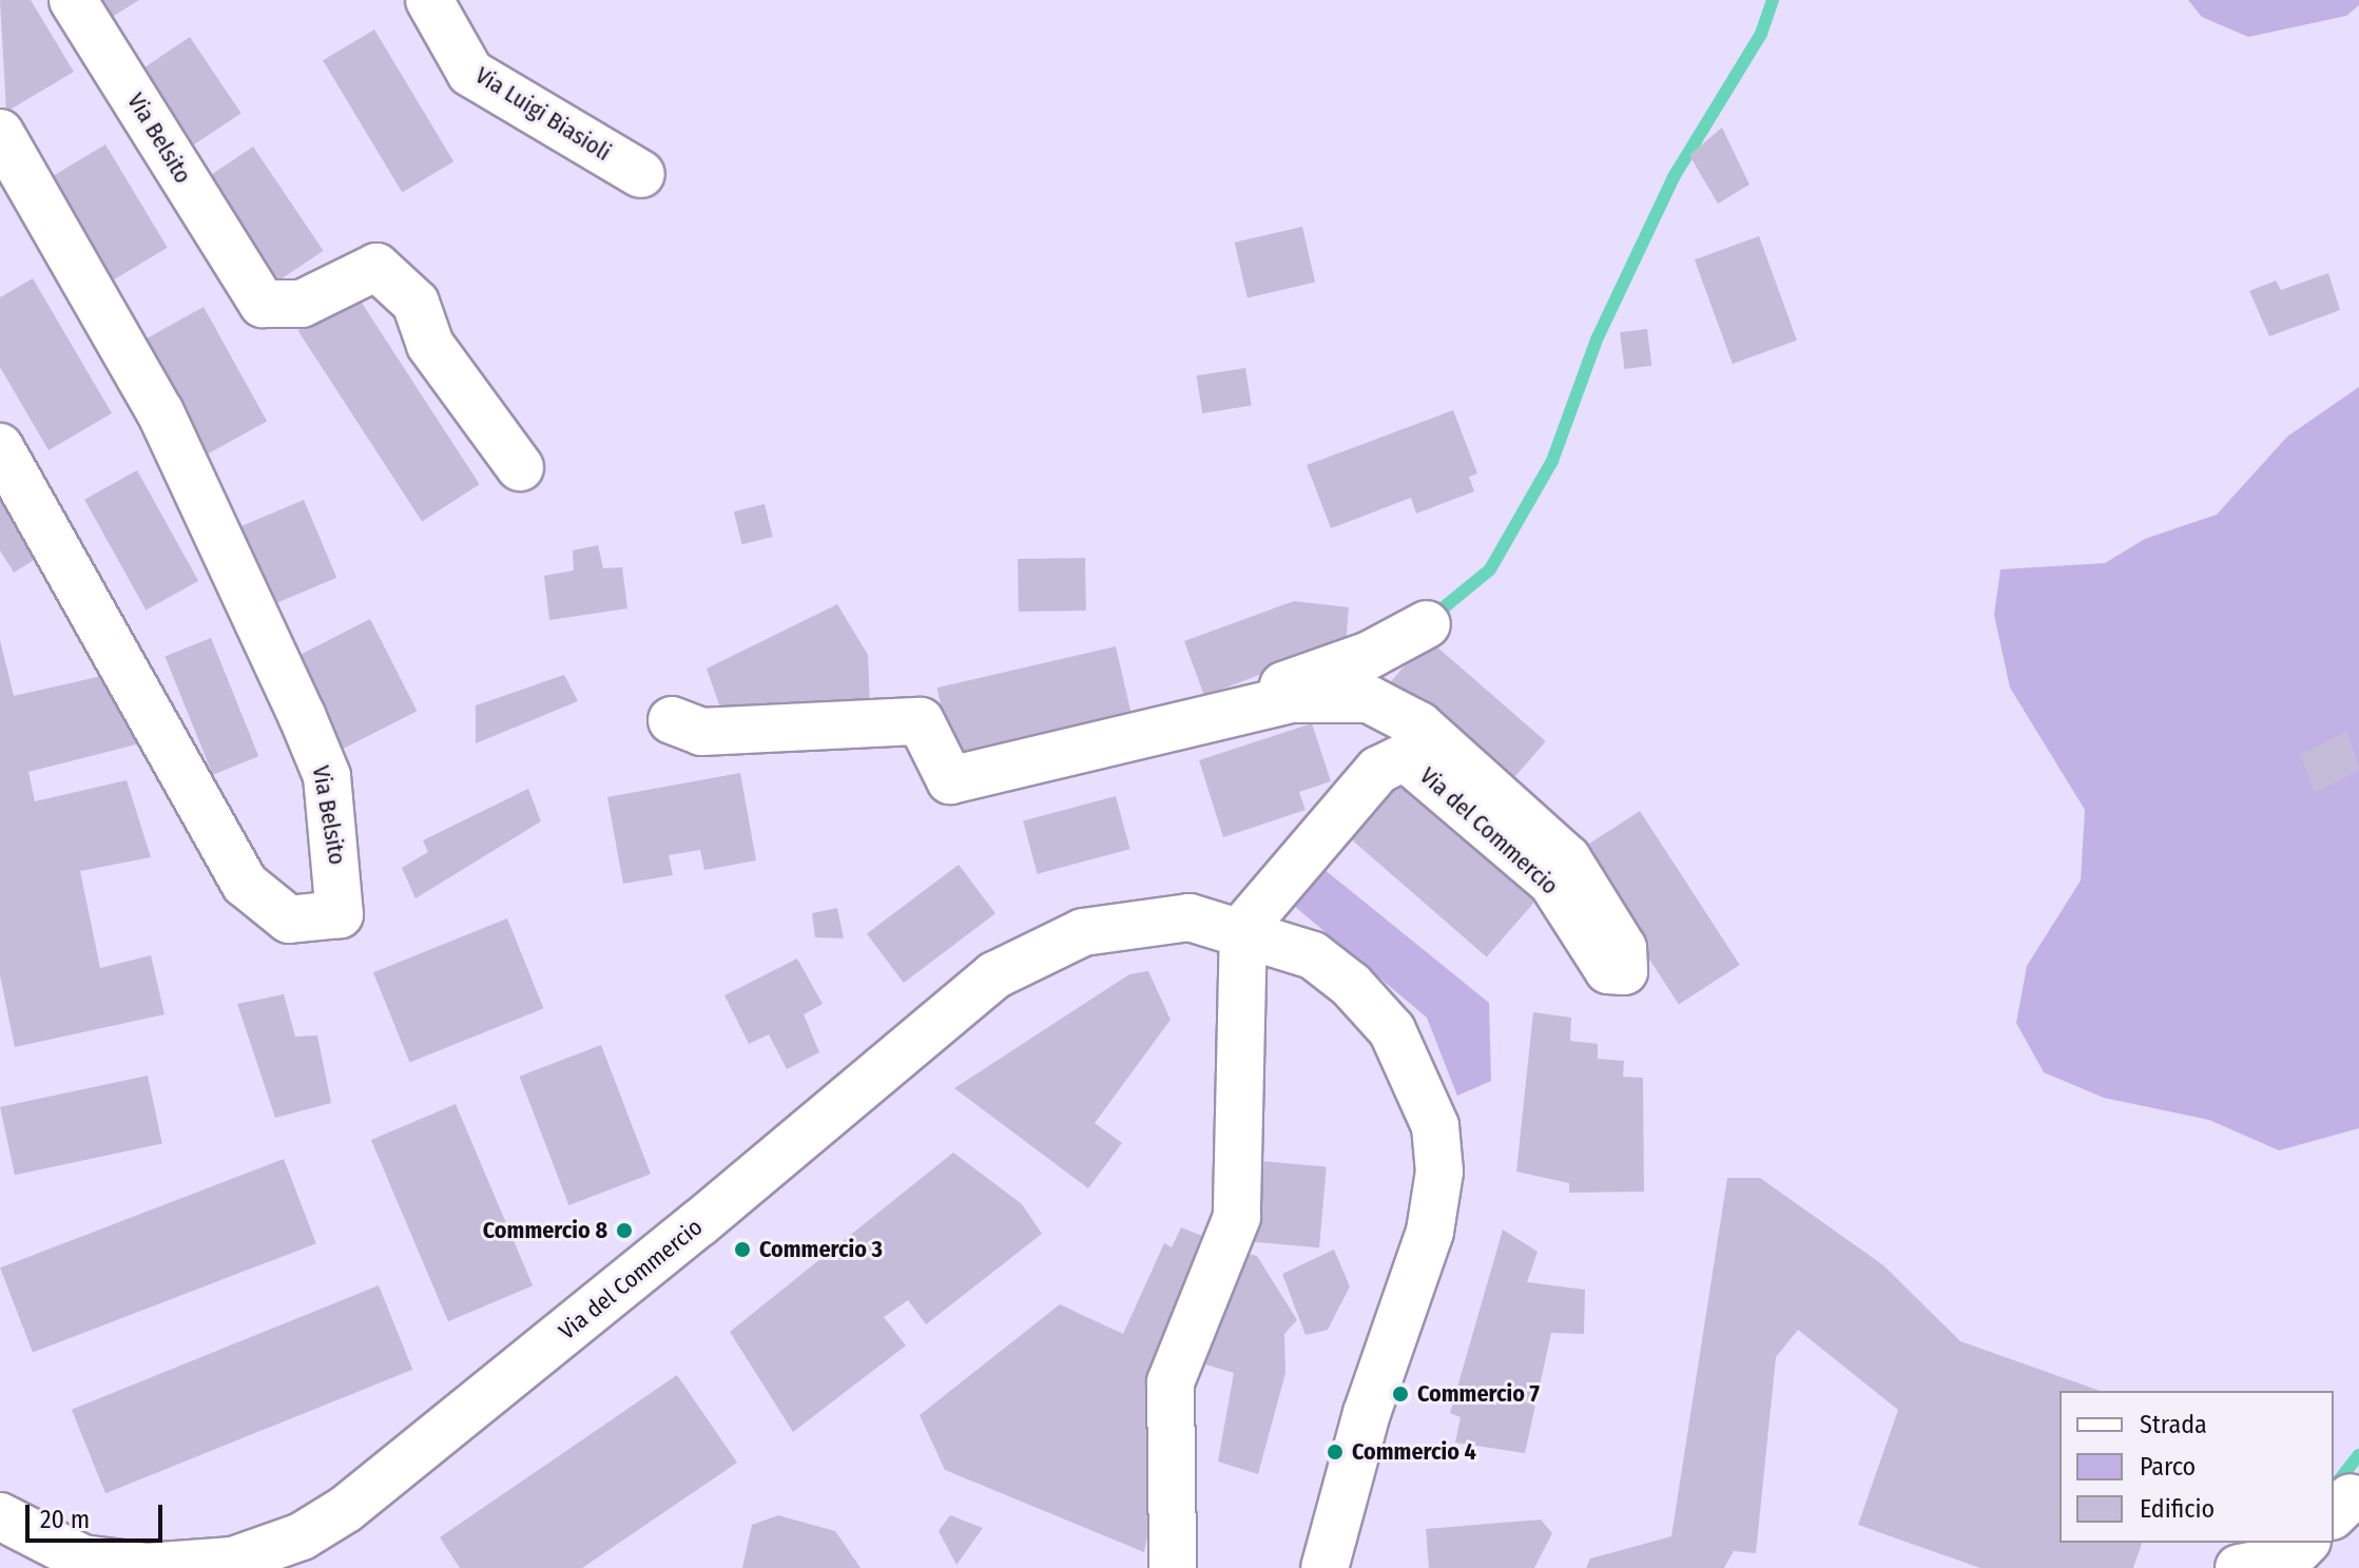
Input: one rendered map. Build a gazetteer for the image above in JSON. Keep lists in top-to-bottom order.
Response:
{
  "streets": {
    "street": ["Via Luigi Biasioli", "Via Belsito", "Via del Commercio"]
  },
  "places": [
    "Commercio 8",
    "Commercio 3",
    "Commercio 7",
    "Commercio 4"
  ],
  "legend": ["Strada", "Parco", "Edificio"],
  "scale_bar": "20 m"
}
